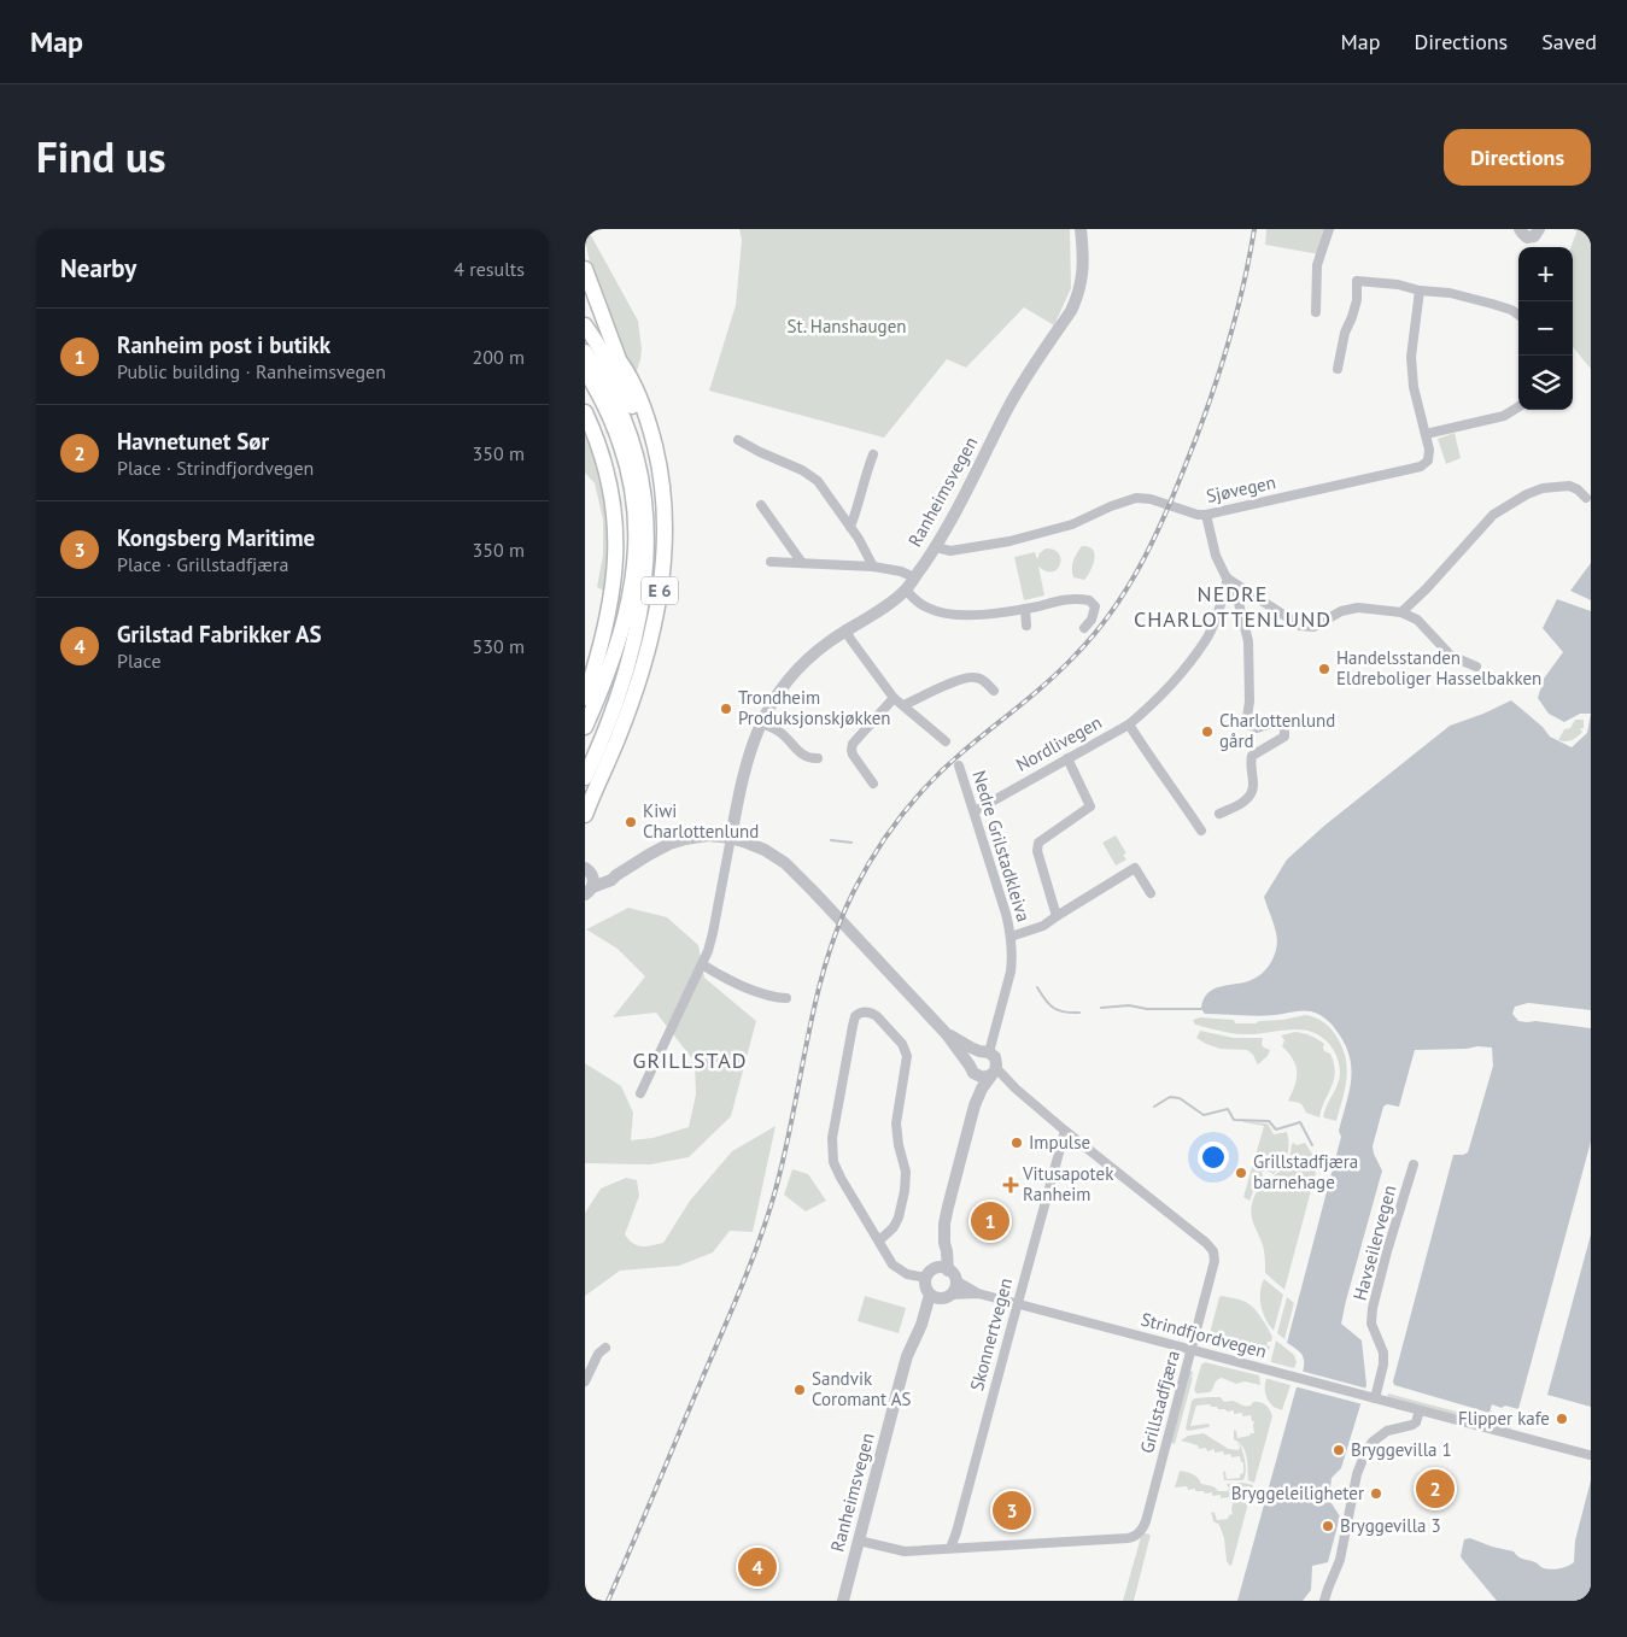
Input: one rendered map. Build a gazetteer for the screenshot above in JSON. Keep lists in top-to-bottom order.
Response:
{
  "streets": {
    "highway": ["E 6"],
    "street": [
      "Sjøvegen",
      "Ranheimsvegen",
      "Nordlivegen",
      "Nedre Grilstadkleiva",
      "Havseilervegen",
      "Skonnertvegen",
      "Strindfjordvegen",
      "Grillstadfjæra"
    ]
  },
  "crossings": [
    ["Sjøvegen", "Ranheimsvegen"],
    ["Ranheimsvegen", "Strindfjordvegen"],
    ["Ranheimsvegen", "Grillstadfjæra"],
    ["Nordlivegen", "Nedre Grilstadkleiva"],
    ["Nedre Grilstadkleiva", "Grillstadfjæra"],
    ["Havseilervegen", "Strindfjordvegen"],
    ["Skonnertvegen", "Strindfjordvegen"],
    ["Skonnertvegen", "Grillstadfjæra"],
    ["Strindfjordvegen", "Grillstadfjæra"]
  ],
  "districts": ["NEDRE CHARLOTTENLUND", "GRILLSTAD"],
  "parks": ["St. Hanshaugen"],
  "places": {
    "other": [
      "Handelsstanden Eldreboliger Hasselbakken",
      "Trondheim Produksjonskjøkken",
      "Charlottenlund gård",
      "Kiwi Charlottenlund",
      "Impulse",
      "Grillstadfjæra barnehage",
      "Sandvik Coromant AS",
      "Flipper kafe",
      "Bryggevilla 1",
      "Bryggeleiligheter",
      "Bryggevilla 3"
    ],
    "health": ["Vitusapotek Ranheim"]
  },
  "page": {
    "header": "Map",
    "nav": ["Map", "Directions", "Saved"],
    "title": "Find us",
    "buttons": "Directions",
    "heading": ["Nearby", "4 results"],
    "map_buttons": ["+", "−"],
    "list": [
      {
        "mark": "1",
        "name": "Ranheim post i butikk",
        "note": "Public building · Ranheimsvegen",
        "value": "200 m"
      },
      {
        "mark": "2",
        "name": "Havnetunet Sør",
        "note": "Place · Strindfjordvegen",
        "value": "350 m"
      },
      {
        "mark": "3",
        "name": "Kongsberg Maritime",
        "note": "Place · Grillstadfjæra",
        "value": "350 m"
      },
      {
        "mark": "4",
        "name": "Grilstad Fabrikker AS",
        "note": "Place",
        "value": "530 m"
      }
    ],
    "pins": [
      "1",
      "2",
      "3",
      "4"
    ]
  }
}
